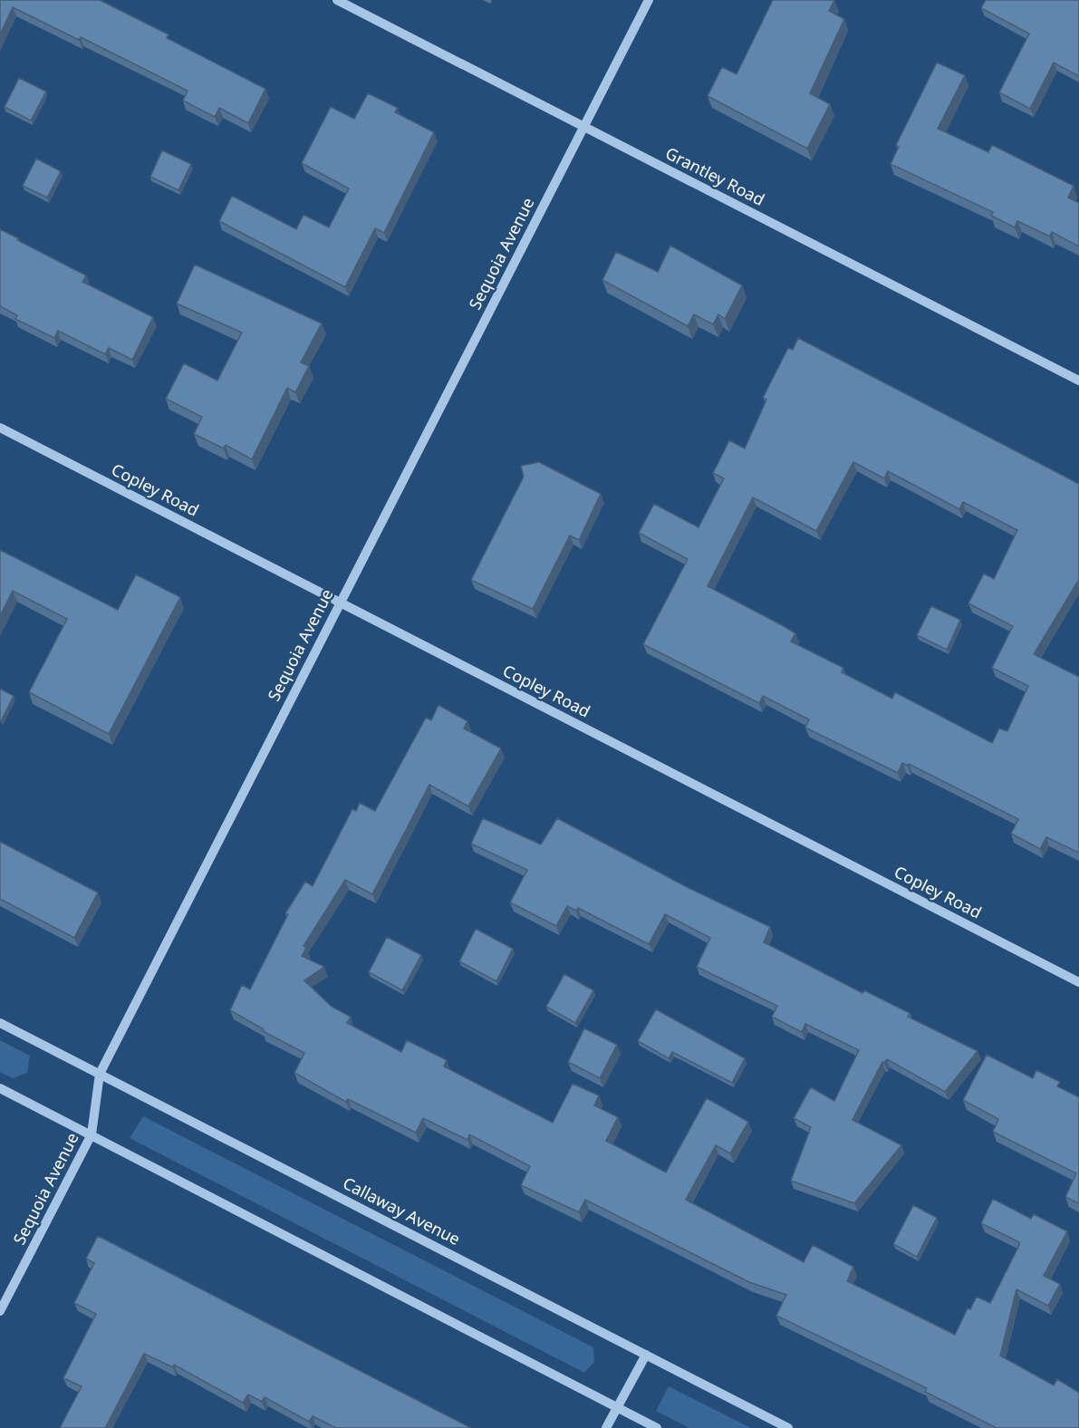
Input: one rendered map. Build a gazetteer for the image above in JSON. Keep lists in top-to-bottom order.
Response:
{
  "streets": {
    "street": [
      "Grantley Road",
      "Sequoia Avenue",
      "Copley Road",
      "Callaway Avenue"
    ]
  },
  "crossings": [
    ["Grantley Road", "Sequoia Avenue"],
    ["Sequoia Avenue", "Copley Road"],
    ["Sequoia Avenue", "Callaway Avenue"]
  ]
}
